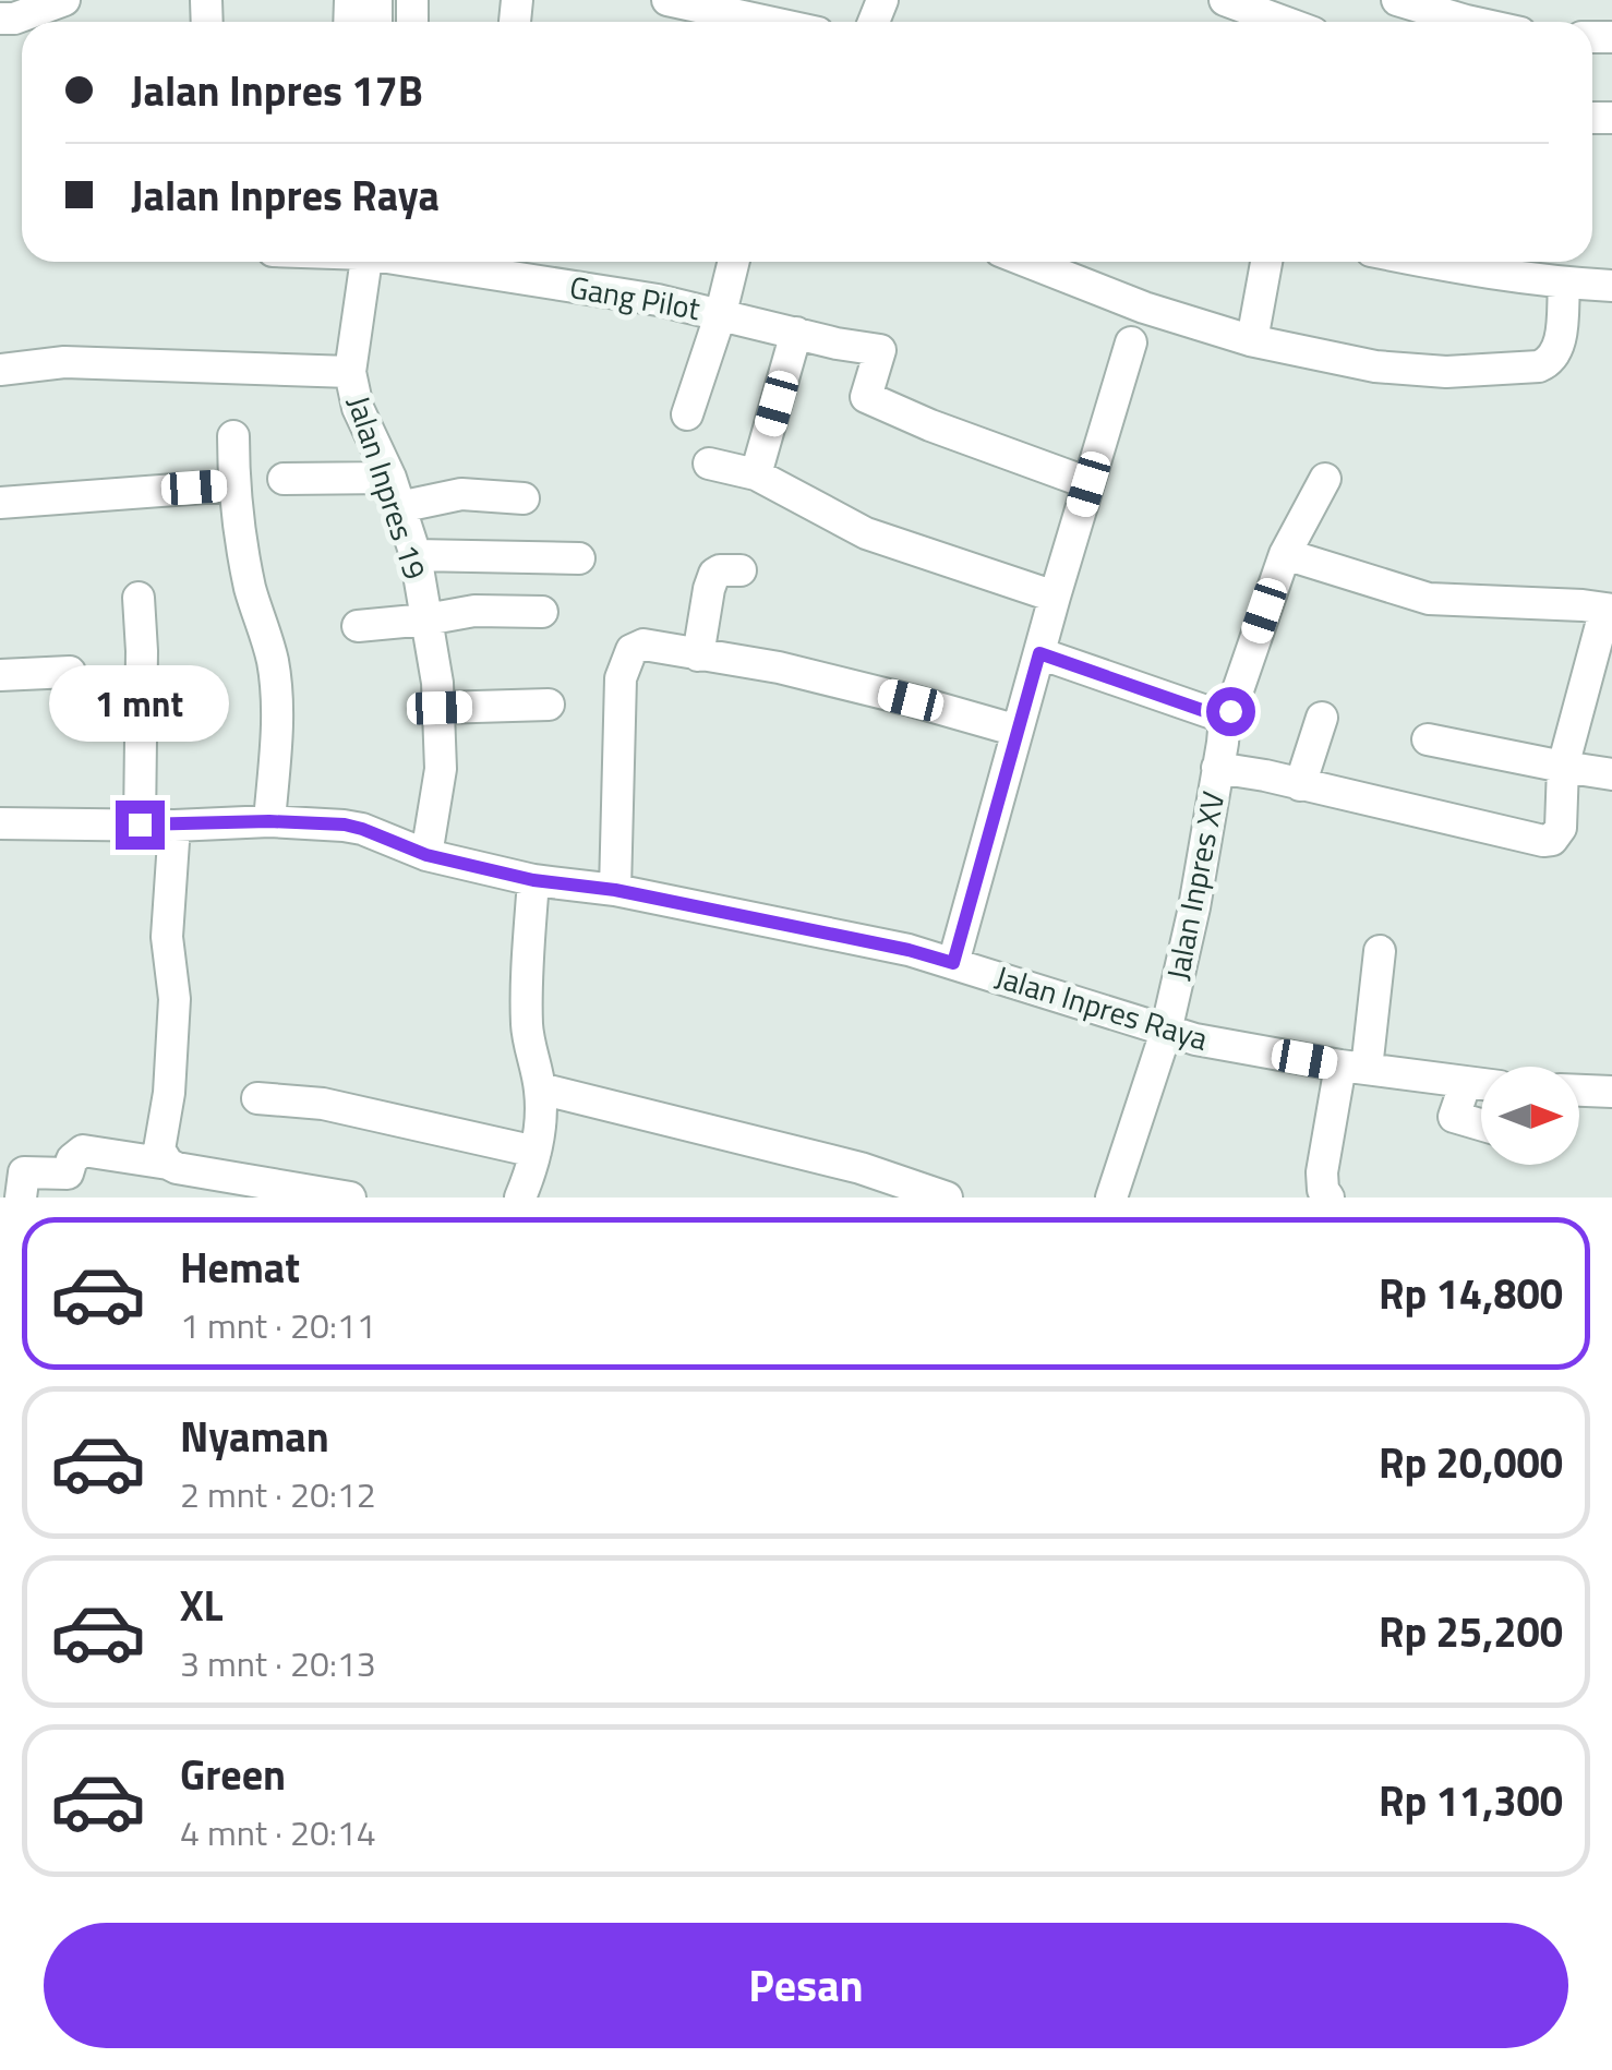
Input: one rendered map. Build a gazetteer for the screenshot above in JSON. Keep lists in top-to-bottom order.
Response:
{
  "streets": {
    "street": [
      "Gang Pilot",
      "Jalan Inpres 19",
      "Jalan Inpres XV",
      "Jalan Inpres Raya"
    ]
  },
  "crossings": [
    ["Jalan Inpres 19", "Jalan Inpres Raya"],
    ["Jalan Inpres XV", "Jalan Inpres Raya"]
  ],
  "north": "right",
  "page": {
    "banner": ["Jalan Inpres 17B", "Jalan Inpres Raya"],
    "bubble": "1 mnt",
    "list": [
      {
        "name": "Hemat",
        "note": "1 mnt · 20:11",
        "value": "Rp 14,800"
      },
      {
        "name": "Nyaman",
        "note": "2 mnt · 20:12",
        "value": "Rp 20,000"
      },
      {
        "name": "XL",
        "note": "3 mnt · 20:13",
        "value": "Rp 25,200"
      },
      {
        "name": "Green",
        "note": "4 mnt · 20:14",
        "value": "Rp 11,300"
      }
    ],
    "buttons": "Pesan"
  }
}
